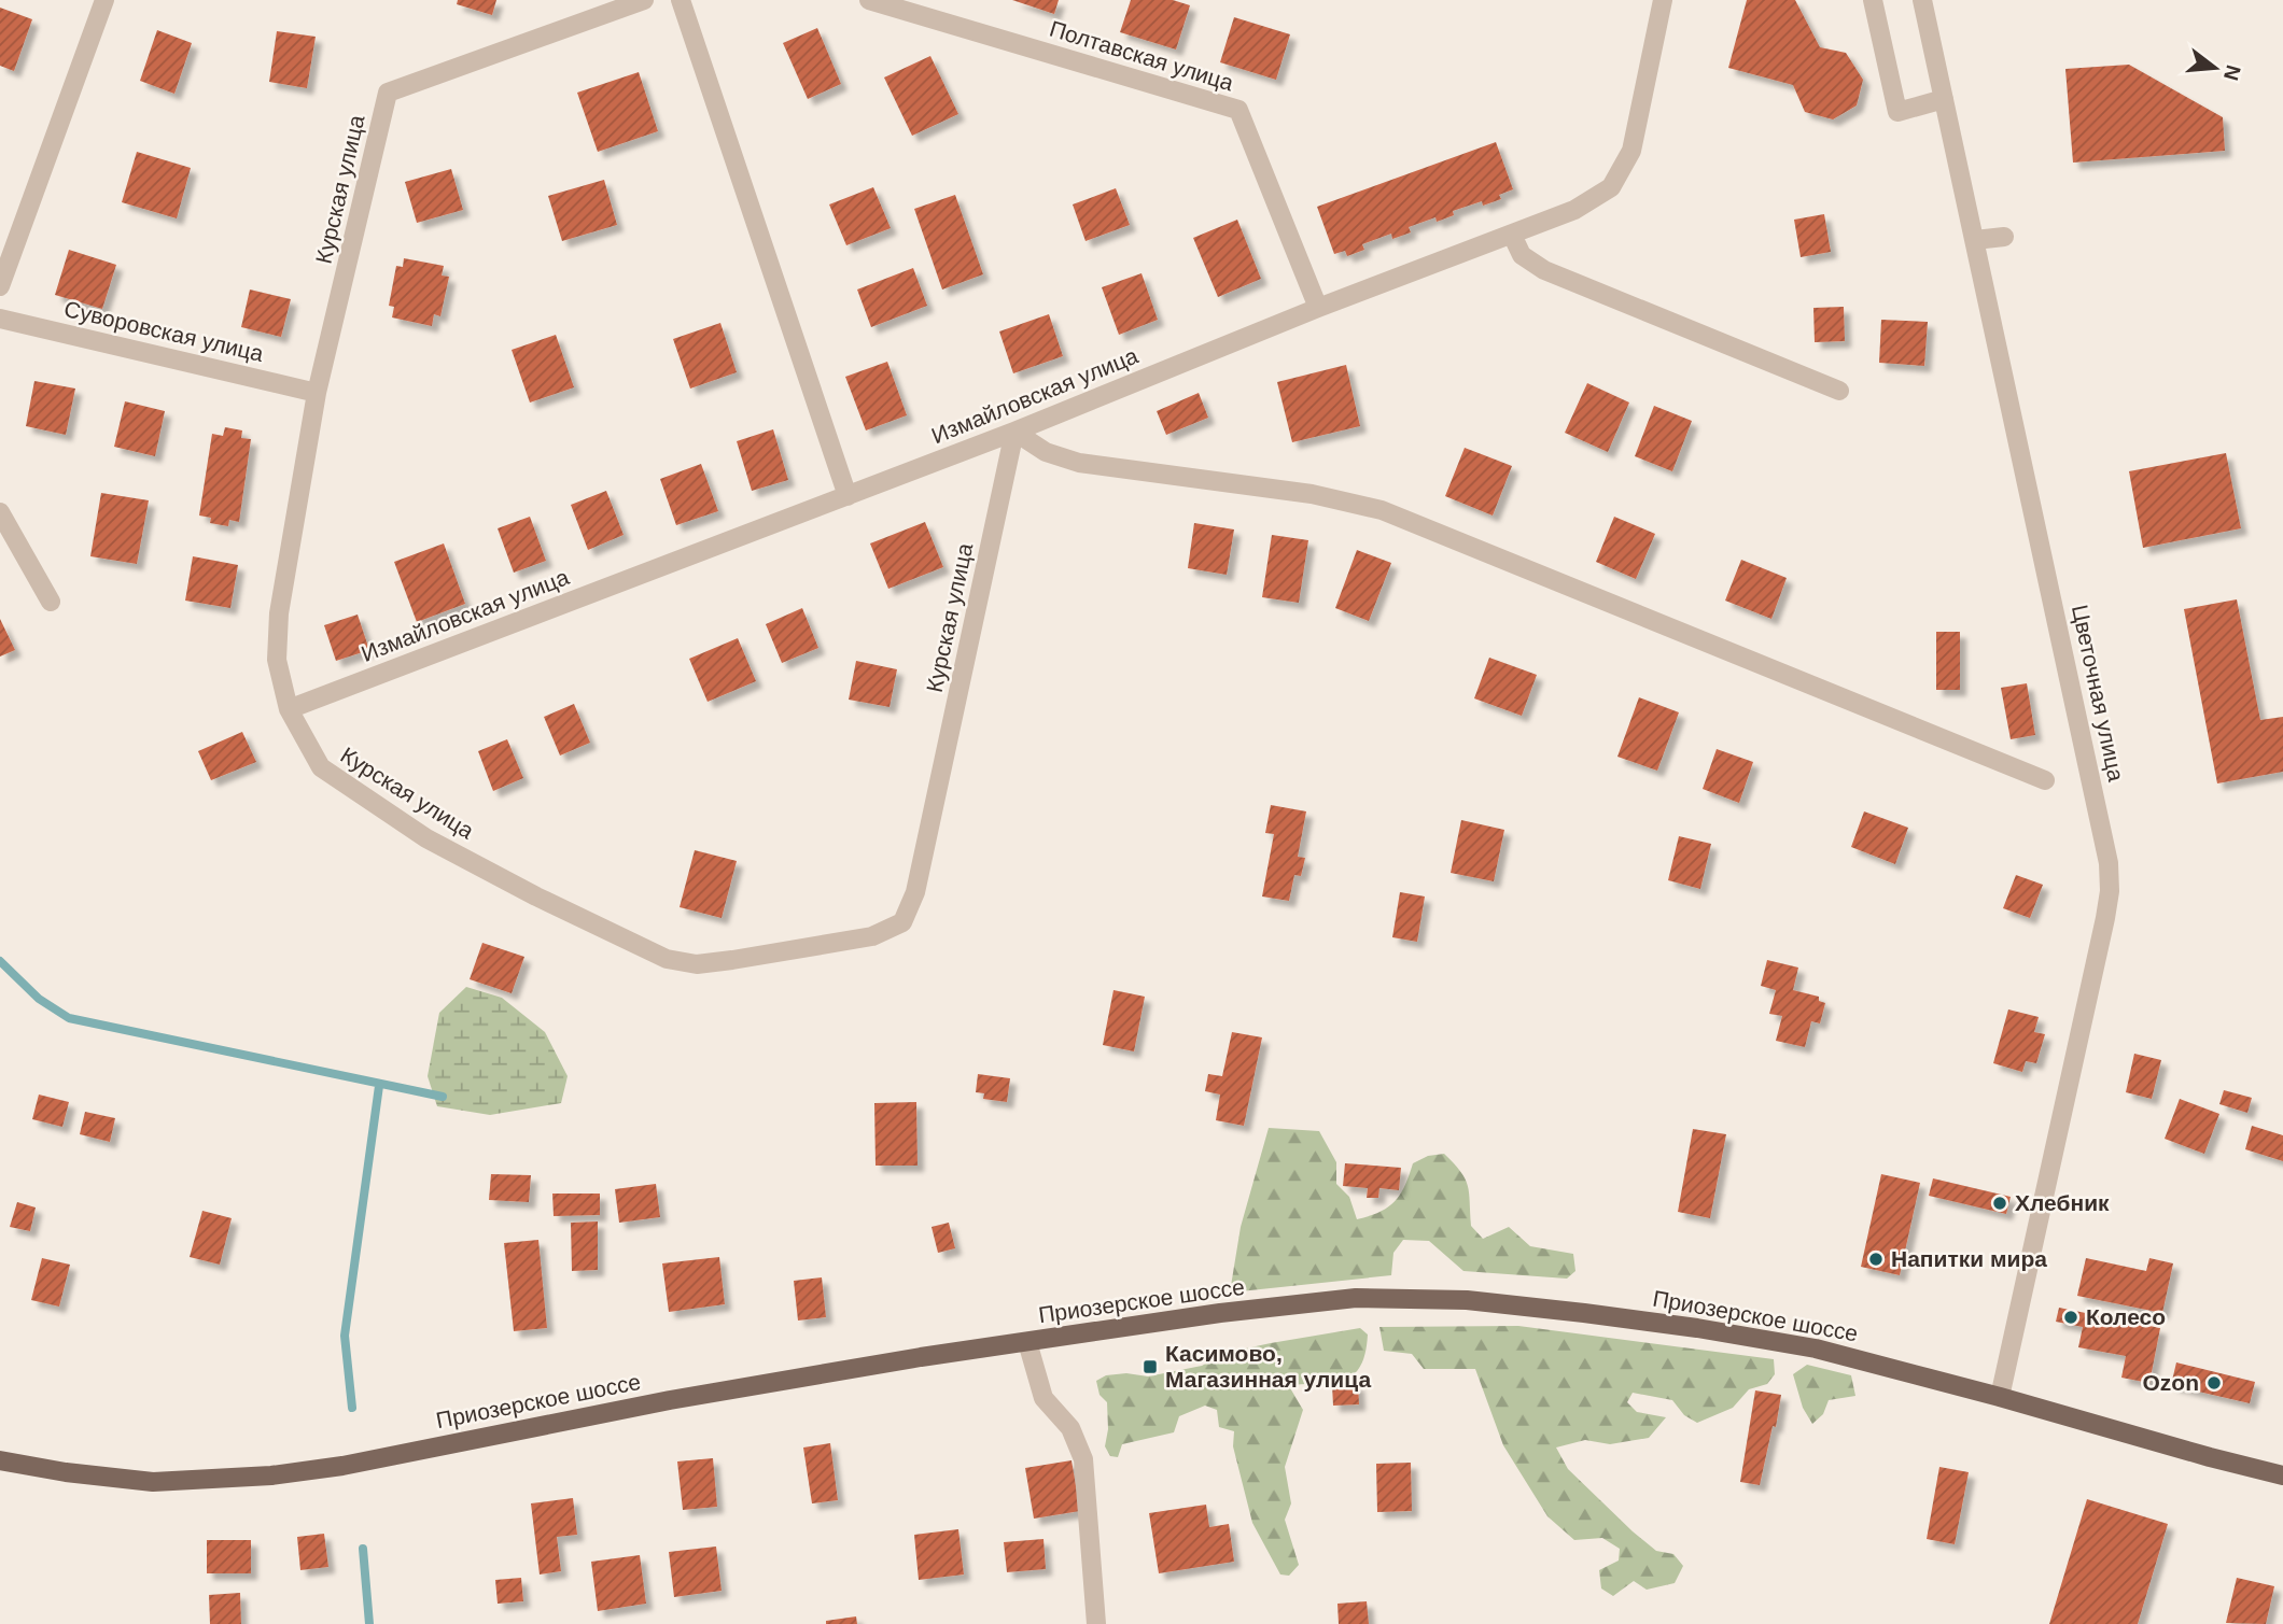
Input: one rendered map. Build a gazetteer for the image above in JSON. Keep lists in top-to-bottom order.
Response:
{
  "streets": {
    "main road": ["Приозерское шоссе"],
    "street": [
      "Полтавская улица",
      "Курская улица",
      "Суворовская улица",
      "Измайловская улица",
      "Цветочная улица"
    ]
  },
  "crossings": [
    ["Полтавская улица", "Измайловская улица"],
    ["Курская улица", "Суворовская улица"],
    ["Курская улица", "Измайловская улица"],
    ["Цветочная улица", "Приозерское шоссе"]
  ],
  "places": {
    "other": [
      "Хлебник",
      "Напитки мира",
      "Колесо",
      "Ozon"
    ],
    "transit": ["Касимово, Магазинная улица"]
  },
  "north": "right"
}
